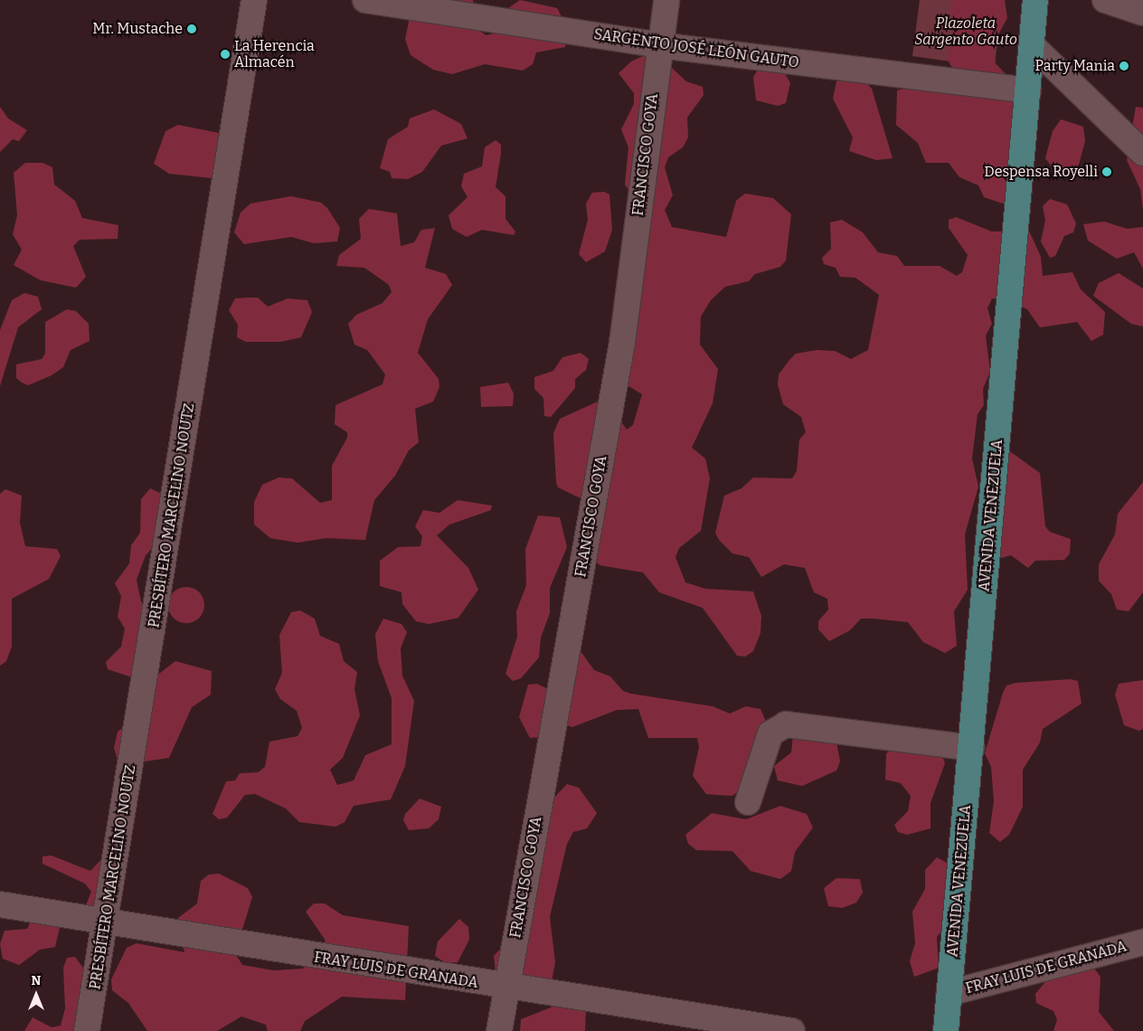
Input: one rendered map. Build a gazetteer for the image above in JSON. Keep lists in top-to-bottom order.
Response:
{
  "streets": {
    "main road": ["AVENIDA VENEZUELA"],
    "street": [
      "SARGENTO JOSÉ LEÓN GAUTO",
      "FRANCISCO GOYA",
      "PRESBÍTERO MARCELINO NOUTZ",
      "FRAY LUIS DE GRANADA"
    ]
  },
  "crossings": [
    ["SARGENTO JOSÉ LEÓN GAUTO", "FRANCISCO GOYA"],
    ["SARGENTO JOSÉ LEÓN GAUTO", "AVENIDA VENEZUELA"],
    ["FRANCISCO GOYA", "FRAY LUIS DE GRANADA"],
    ["PRESBÍTERO MARCELINO NOUTZ", "FRAY LUIS DE GRANADA"],
    ["AVENIDA VENEZUELA", "FRAY LUIS DE GRANADA"]
  ],
  "parks": ["Plazoleta Sargento Gauto"],
  "places": [
    "Mr. Mustache",
    "La Herencia Almacén",
    "Party Mania",
    "Despensa Royelli"
  ],
  "north": "top"
}
